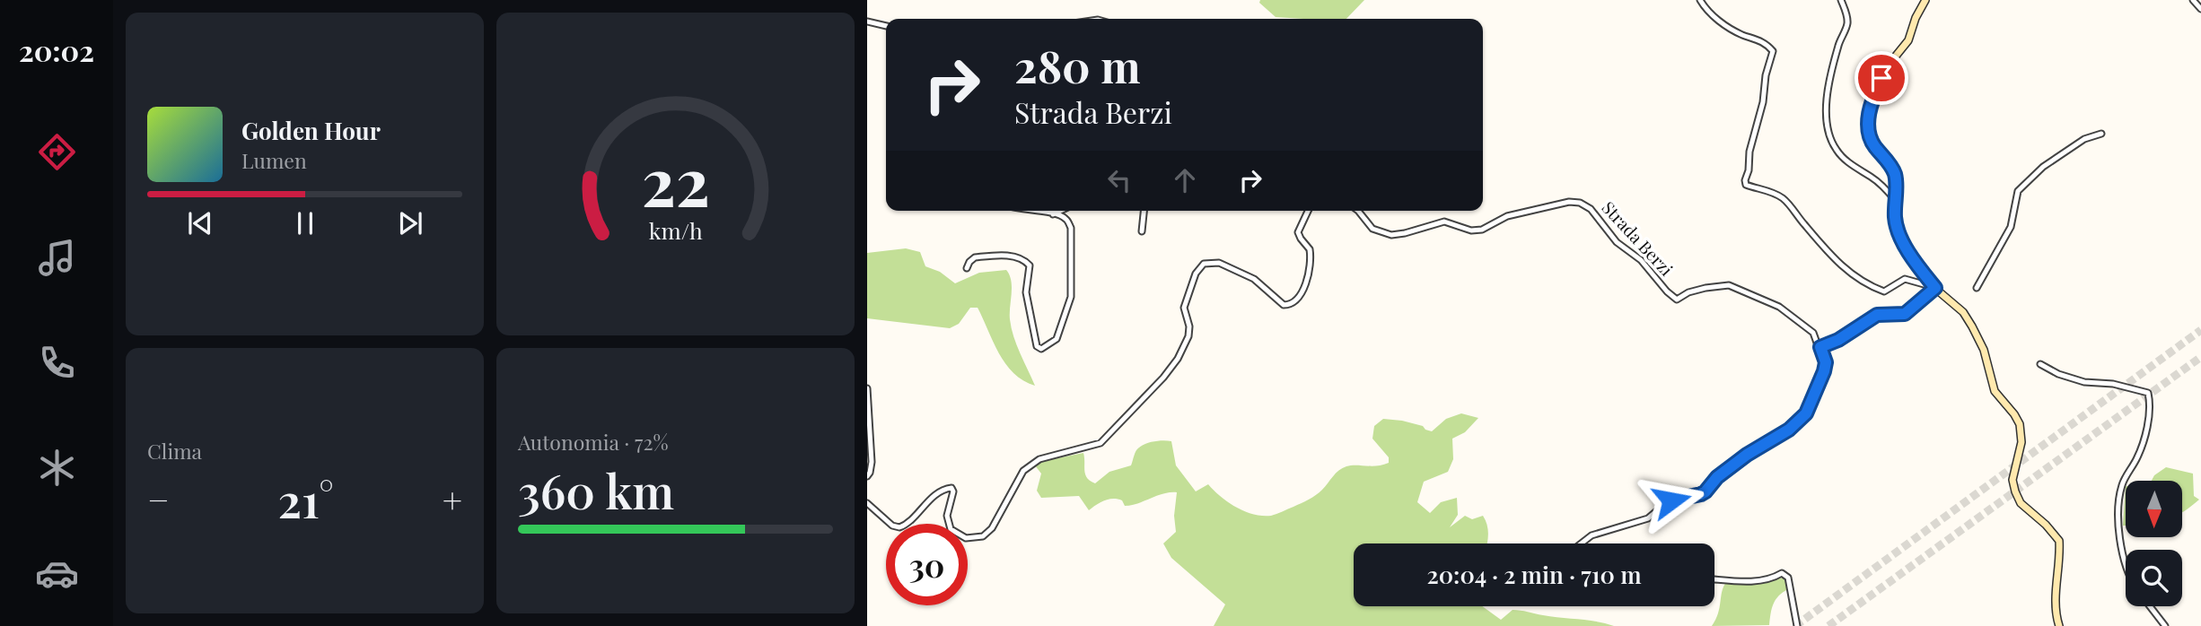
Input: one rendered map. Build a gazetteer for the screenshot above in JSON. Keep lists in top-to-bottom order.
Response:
{
  "streets": {
    "street": ["Strada Berzi"]
  },
  "north": "bottom",
  "page": {
    "tabs": "20:02",
    "turn": ["280 m", "Strada Berzi"],
    "song": ["Golden Hour", "Lumen"],
    "tile": [
      "Clima",
      ["Autonomia · 72%", "360 km"]
    ],
    "heat": ["−", "21°", "+"],
    "limit": "30",
    "trip": "20:04 · 2 min · 710 m",
    "gauge": ["22", "km/h"]
  }
}
